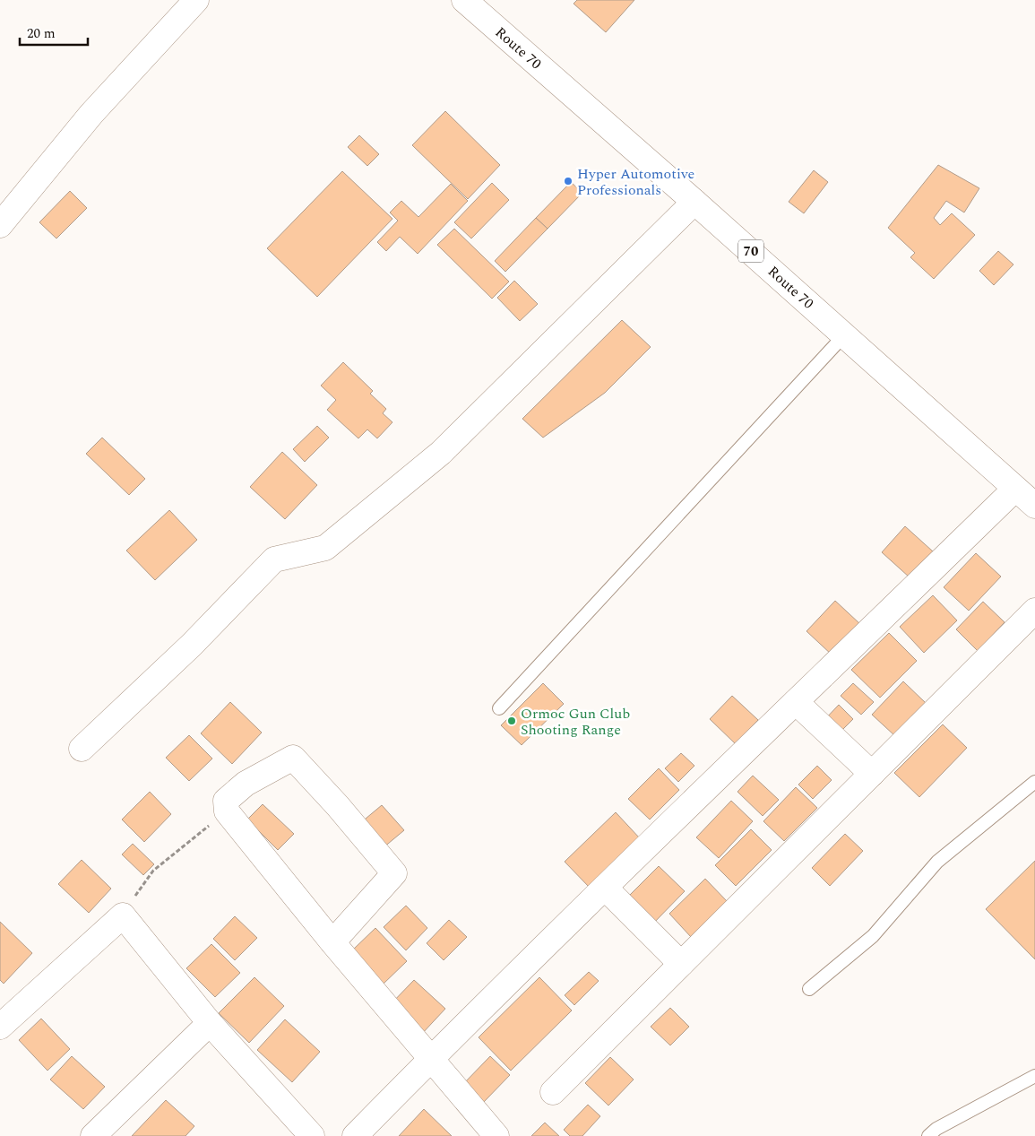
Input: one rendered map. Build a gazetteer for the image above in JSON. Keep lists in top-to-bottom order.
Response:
{
  "streets": {
    "main road": ["Route 70", "70"]
  },
  "places": ["Hyper Automotive Professionals", "Ormoc Gun Club Shooting Range"],
  "scale_bar": "20 m"
}
